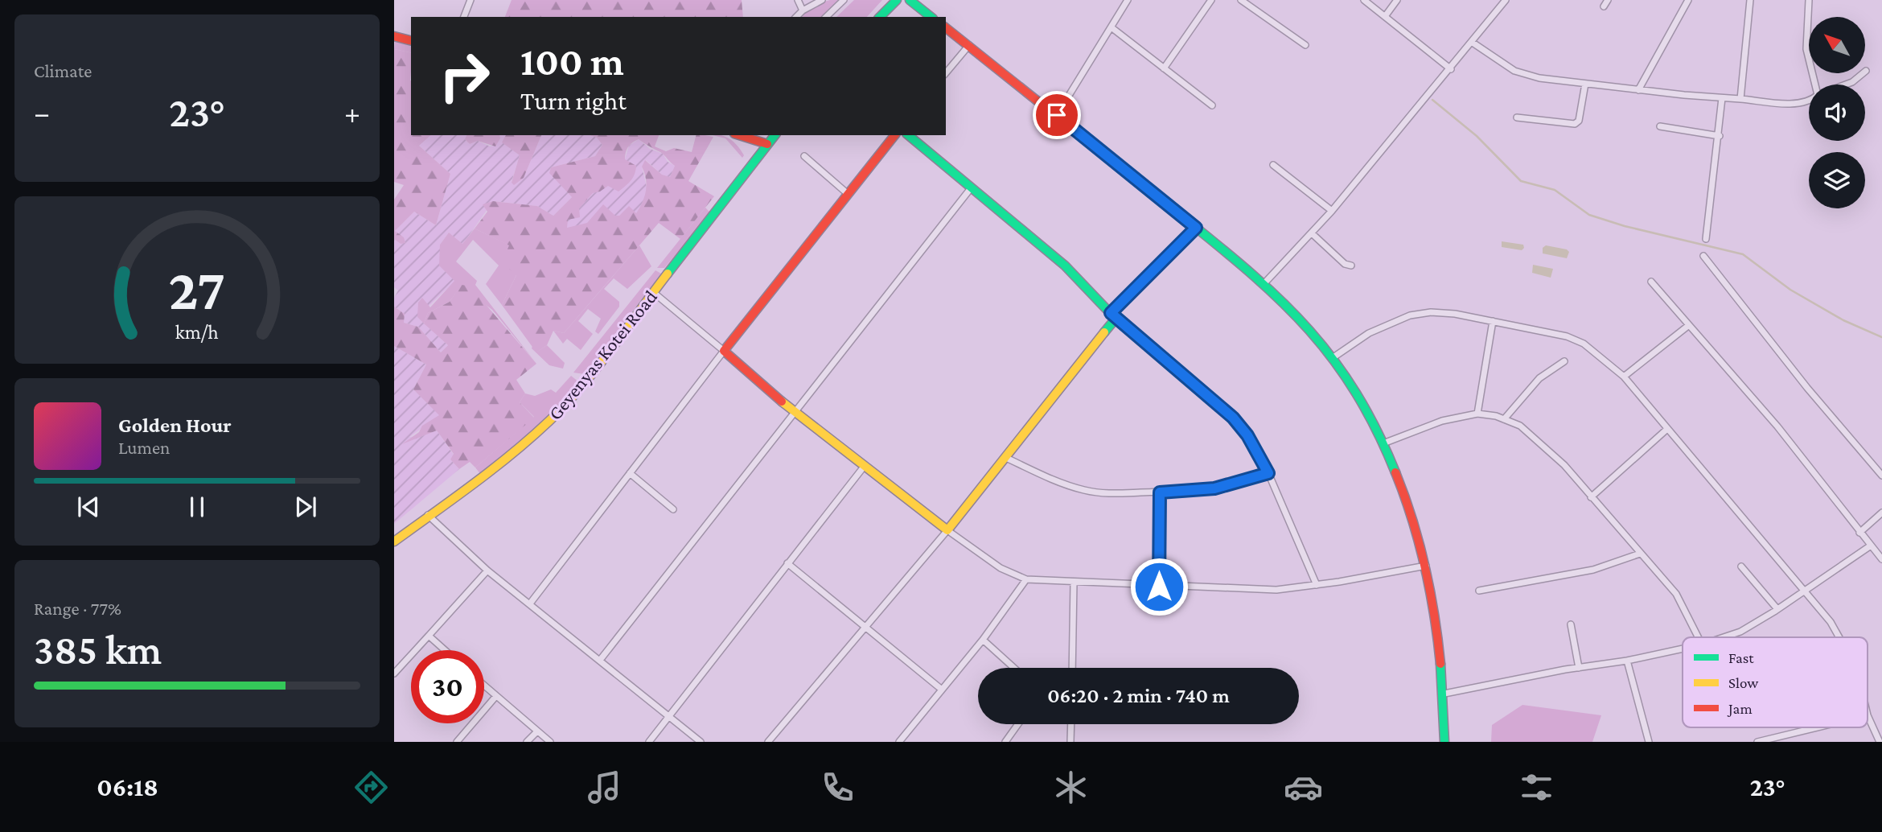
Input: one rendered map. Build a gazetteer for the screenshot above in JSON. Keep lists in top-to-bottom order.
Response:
{
  "streets": {
    "street": ["Geyenyas Kotei Road"]
  },
  "legend": ["Fast", "Slow", "Jam"],
  "north": "top left",
  "page": {
    "tile": [
      "Climate",
      ["Range · 77%", "385 km"]
    ],
    "turn": ["100 m", "Turn right"],
    "heat": ["−", "23°", "+"],
    "song": ["Golden Hour", "Lumen"],
    "limit": "30",
    "trip": "06:20 · 2 min · 740 m",
    "tabs": ["06:18", "23°"],
    "gauge": ["27", "km/h"]
  }
}
